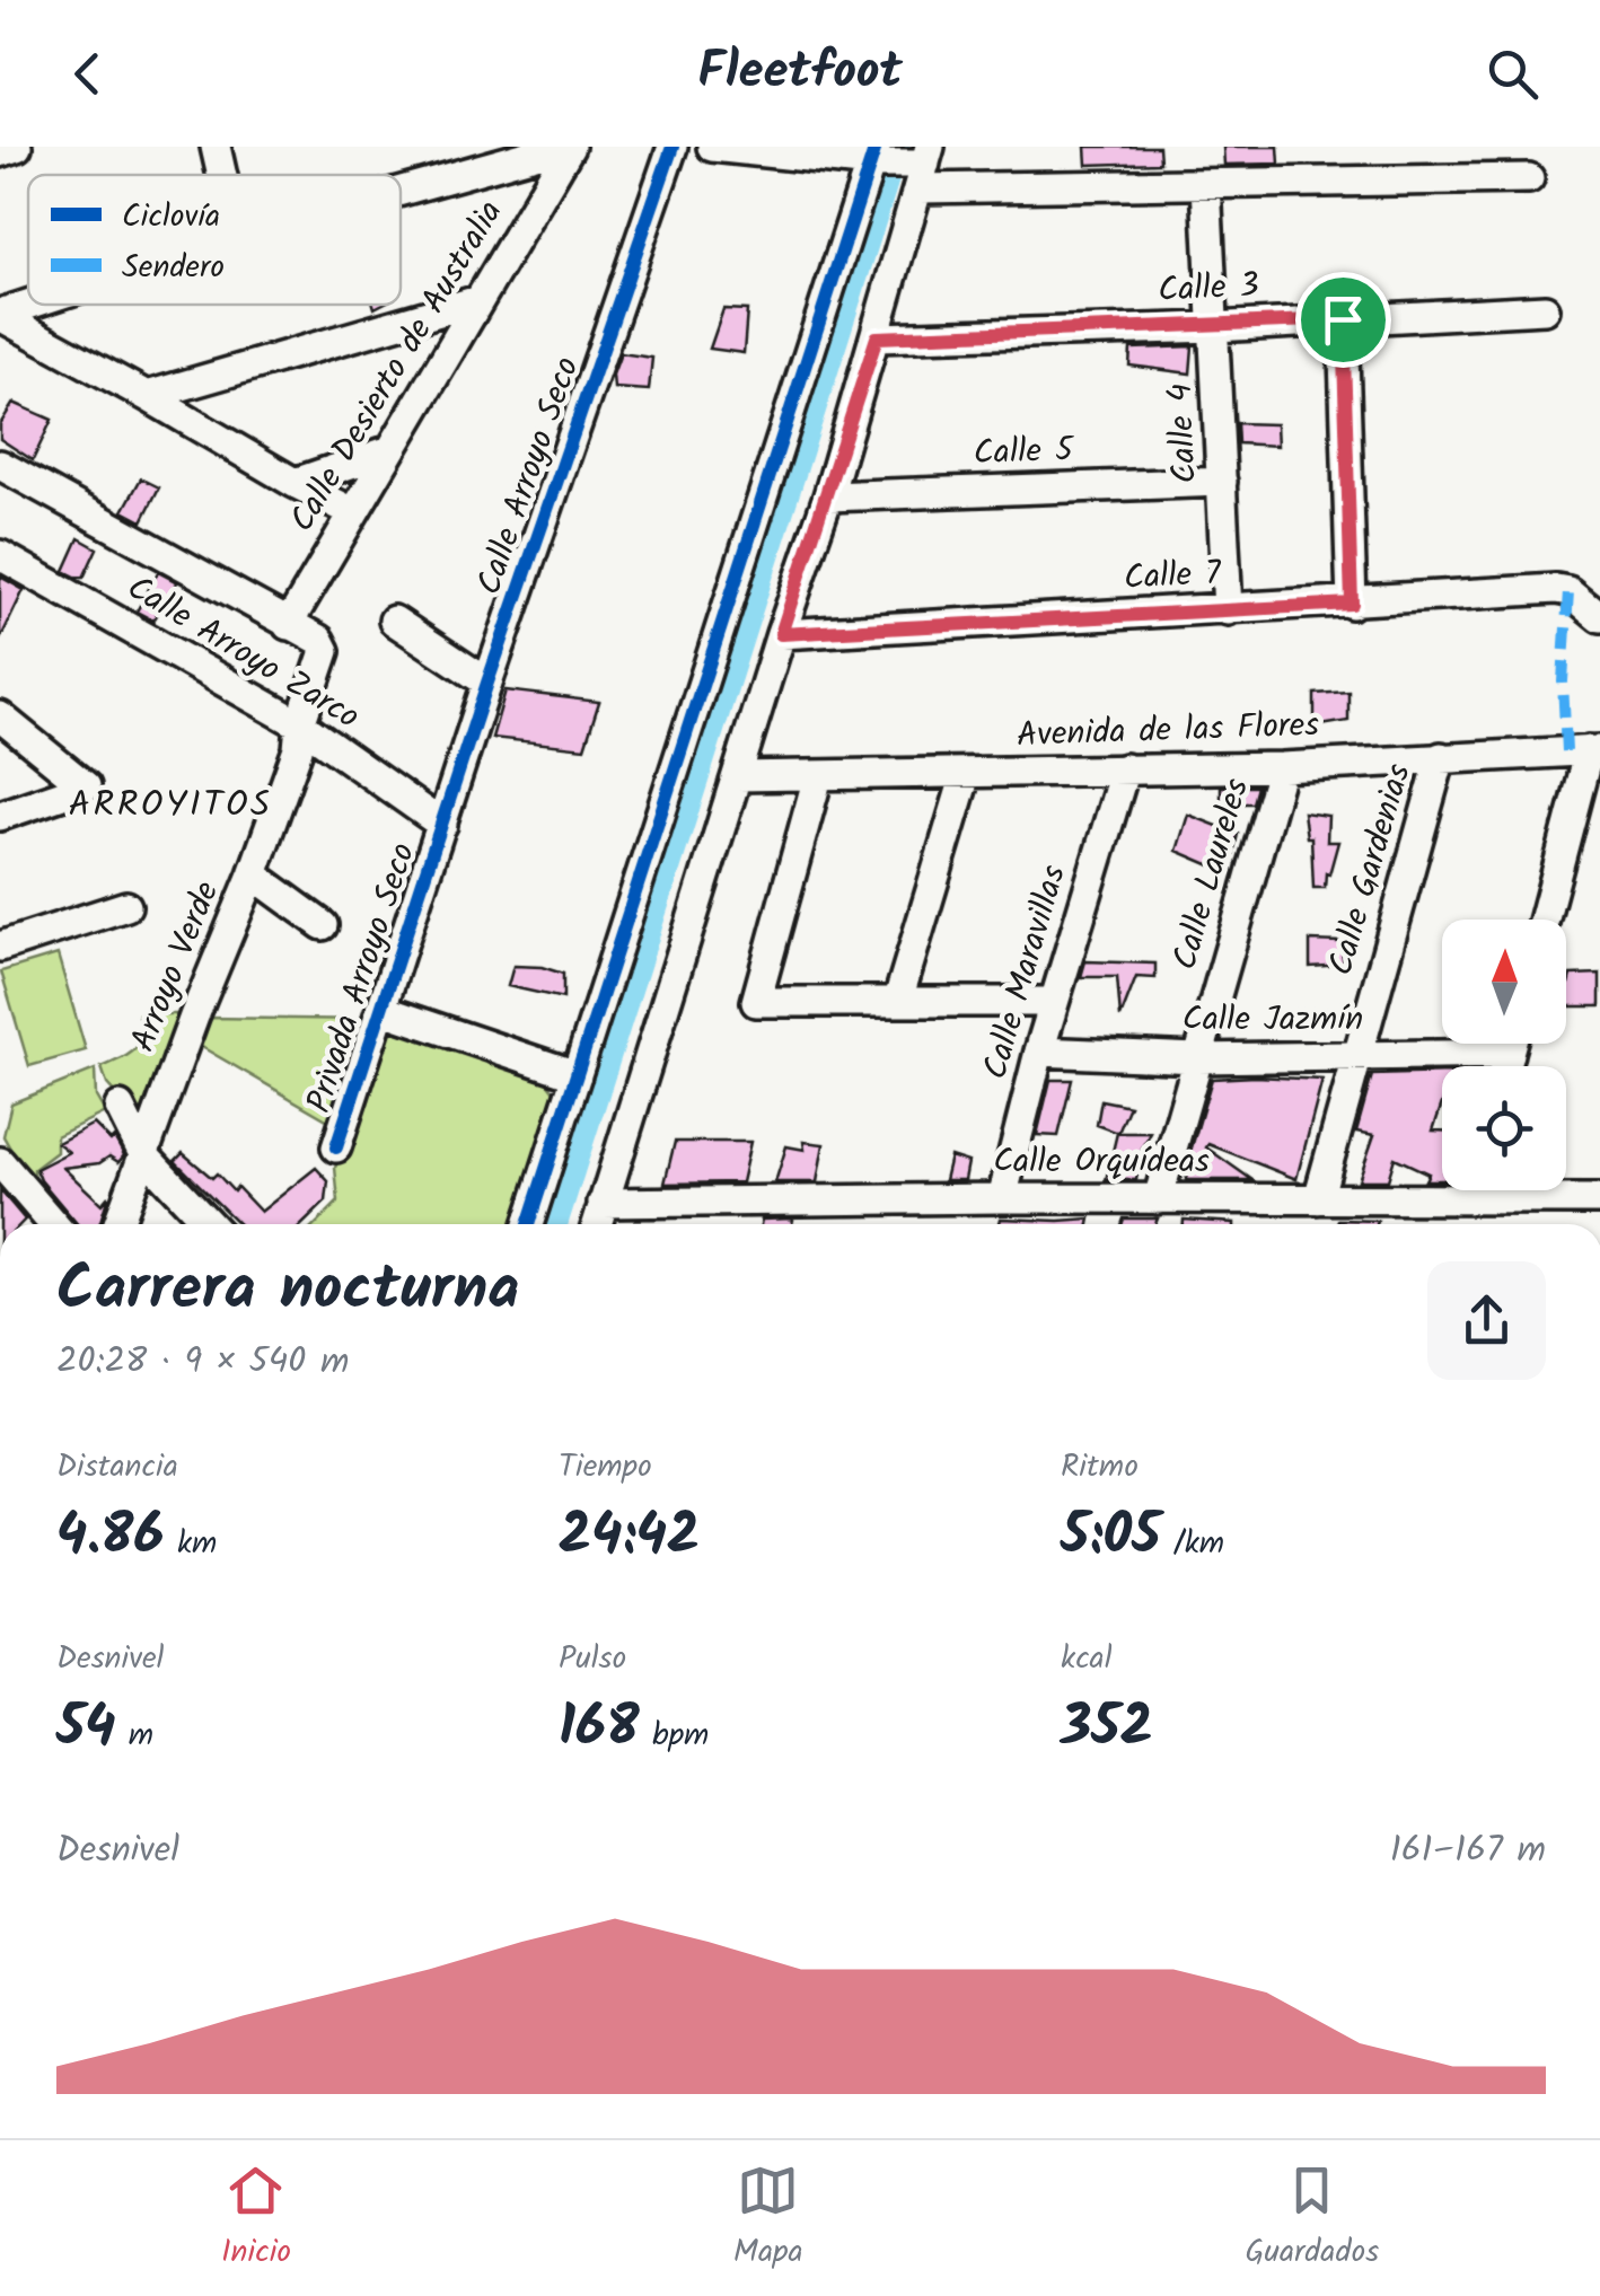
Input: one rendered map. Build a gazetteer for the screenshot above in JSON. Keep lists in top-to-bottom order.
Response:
{
  "streets": {
    "street": [
      "Calle 3",
      "Calle Desierto de Australia",
      "Calle 4",
      "Calle 5",
      "Calle Arroyo Seco",
      "Calle 7",
      "Calle Arroyo Zarco",
      "Avenida de las Flores",
      "Calle Gardenias",
      "Calle Laureles",
      "Arroyo Verde",
      "Calle Maravillas",
      "Privada Arroyo Seco",
      "Calle Jazmín",
      "Calle Orquídeas"
    ]
  },
  "crossings": [
    ["Calle 3", "Calle 4"],
    ["Calle Desierto de Australia", "Arroyo Verde"],
    ["Calle 4", "Calle 5"],
    ["Calle 4", "Calle 7"],
    ["Calle Arroyo Seco", "Calle Arroyo Zarco"],
    ["Calle Arroyo Seco", "Privada Arroyo Seco"],
    ["Calle Arroyo Zarco", "Arroyo Verde"],
    ["Calle Arroyo Zarco", "Privada Arroyo Seco"],
    ["Avenida de las Flores", "Calle Gardenias"],
    ["Avenida de las Flores", "Calle Laureles"],
    ["Avenida de las Flores", "Calle Maravillas"],
    ["Calle Gardenias", "Calle Jazmín"],
    ["Calle Gardenias", "Calle Orquídeas"],
    ["Calle Laureles", "Calle Jazmín"],
    ["Calle Laureles", "Calle Orquídeas"],
    ["Calle Maravillas", "Calle Jazmín"],
    ["Calle Maravillas", "Calle Orquídeas"]
  ],
  "districts": ["ARROYITOS"],
  "legend": ["Ciclovía", "Sendero"],
  "north": "top",
  "page": {
    "header": "Fleetfoot",
    "heading": ["Carrera nocturna", "20:28 · 9 × 540 m"],
    "stats": [
      ["Distancia", "4.86 km"],
      ["Tiempo", "24:42"],
      ["Ritmo", "5:05 /km"],
      ["Desnivel", "54 m"],
      ["Pulso", "168 bpm"],
      ["kcal", "352"]
    ],
    "chart": ["Desnivel", "161–167 m"],
    "tabs": ["Inicio", "Mapa", "Guardados"]
  }
}
